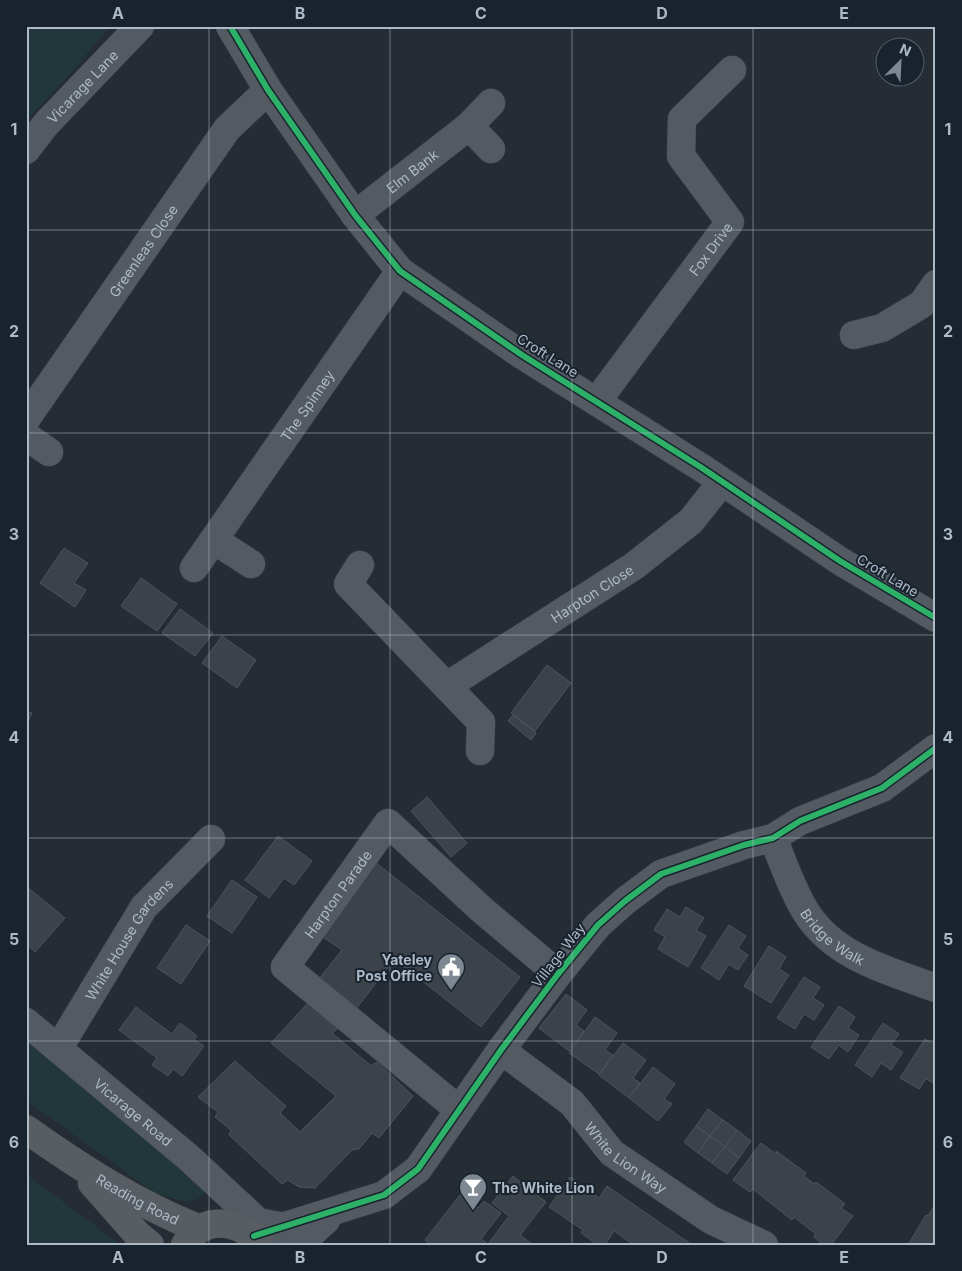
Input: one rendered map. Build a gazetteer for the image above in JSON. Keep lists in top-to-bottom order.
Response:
{
  "streets": {
    "main road": ["Reading Road"],
    "street": [
      "Vicarage Lane",
      "Elm Bank",
      "Fox Drive",
      "Greenleas Close",
      "Croft Lane",
      "The Spinney",
      "Harpton Close",
      "Harpton Parade",
      "Bridge Walk",
      "White House Gardens",
      "Village Way",
      "Vicarage Road",
      "White Lion Way"
    ]
  },
  "crossings": [
    ["Elm Bank", "Croft Lane"],
    ["Fox Drive", "Croft Lane"],
    ["Greenleas Close", "Croft Lane"],
    ["Croft Lane", "The Spinney"],
    ["Croft Lane", "Harpton Close"],
    ["Harpton Parade", "Village Way"],
    ["Bridge Walk", "Village Way"],
    ["White House Gardens", "Vicarage Road"],
    ["Village Way", "Vicarage Road"],
    ["Village Way", "White Lion Way"],
    ["Village Way", "Reading Road"],
    ["Vicarage Road", "Reading Road"]
  ],
  "places": {
    "public building": ["Yateley Post Office"],
    "bar": ["The White Lion"]
  },
  "north": "top right",
  "grid": {
    "columns": [
      "A",
      "B",
      "C",
      "D",
      "E"
    ],
    "rows": [
      "1",
      "2",
      "3",
      "4",
      "5",
      "6"
    ]
  }
}
